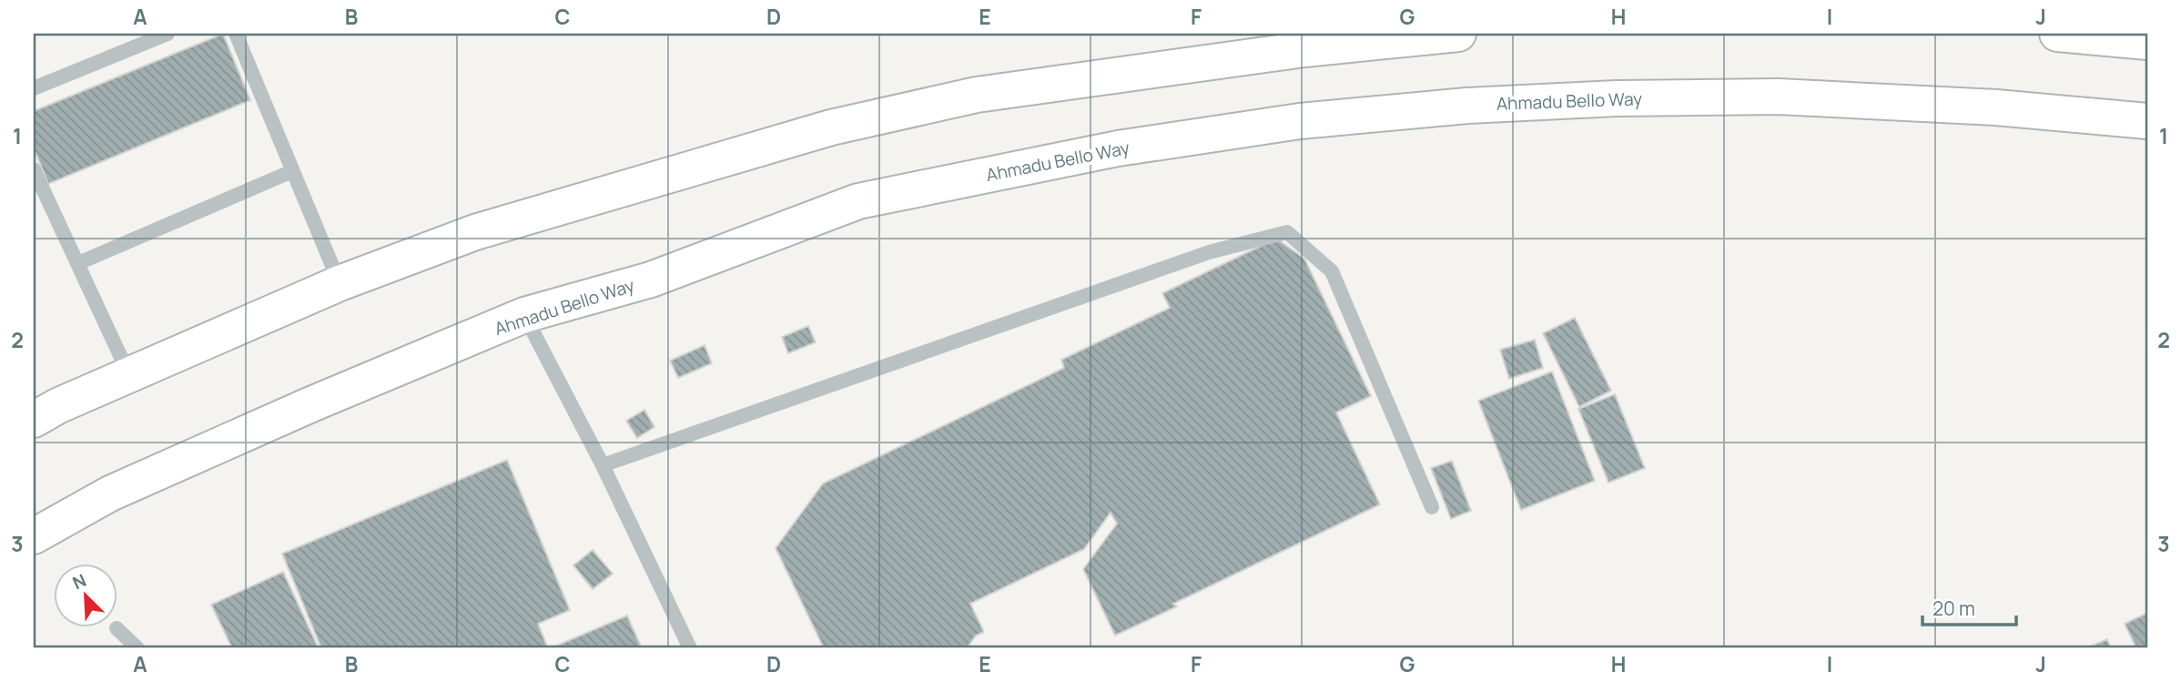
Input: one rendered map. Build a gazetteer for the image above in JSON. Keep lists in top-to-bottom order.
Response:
{
  "streets": {
    "main road": ["Ahmadu Bello Way"]
  },
  "scale_bar": "20 m",
  "north": "top left",
  "grid": {
    "columns": [
      "A",
      "B",
      "C",
      "D",
      "E",
      "F",
      "G",
      "H",
      "I",
      "J"
    ],
    "rows": ["1", "2", "3"]
  }
}
